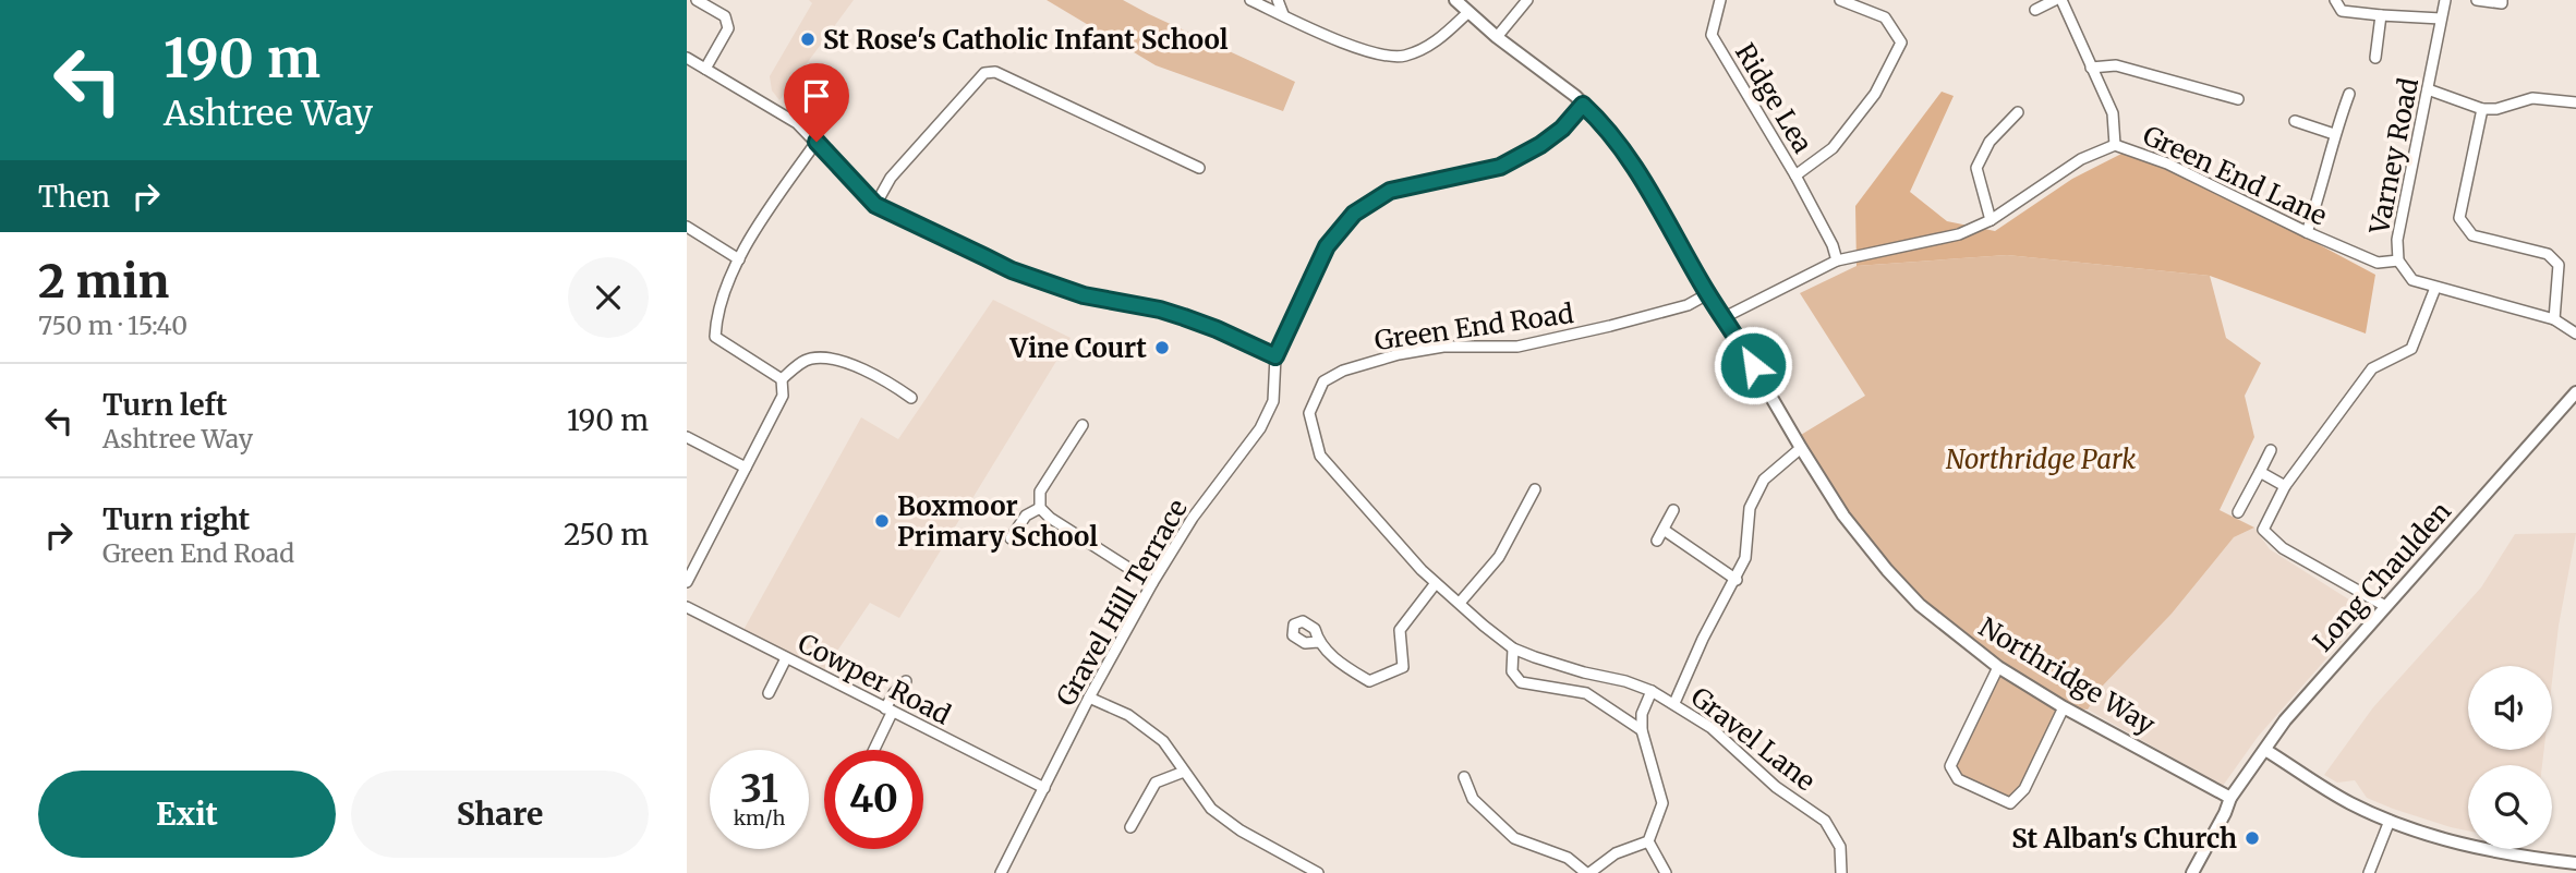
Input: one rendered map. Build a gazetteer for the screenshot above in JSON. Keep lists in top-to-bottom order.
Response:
{
  "streets": {
    "street": [
      "Ridge Lea",
      "Varney Road",
      "Green End Lane",
      "Green End Road",
      "Long Chaulden",
      "Gravel Hill Terrace",
      "Northridge Way",
      "Cowper Road",
      "Gravel Lane"
    ]
  },
  "crossings": [
    ["Ridge Lea", "Green End Lane"],
    ["Varney Road", "Green End Lane"],
    ["Green End Lane", "Northridge Way"],
    ["Green End Road", "Northridge Way"],
    ["Green End Road", "Gravel Lane"],
    ["Long Chaulden", "Northridge Way"],
    ["Gravel Hill Terrace", "Cowper Road"]
  ],
  "parks": ["Northridge Park"],
  "places": [
    "St Rose's Catholic Infant School",
    "Vine Court",
    "Boxmoor Primary School",
    "St Alban's Church"
  ],
  "page": {
    "turn": ["190 m", "Ashtree Way"],
    "then": "Then",
    "heading": ["2 min", "750 m · 15:40"],
    "list": [
      {
        "name": "Turn left",
        "note": "Ashtree Way",
        "value": "190 m"
      },
      {
        "name": "Turn right",
        "note": "Green End Road",
        "value": "250 m"
      }
    ],
    "speed": "31 km/h",
    "limit": "40",
    "buttons": ["Exit", "Share"]
  }
}
